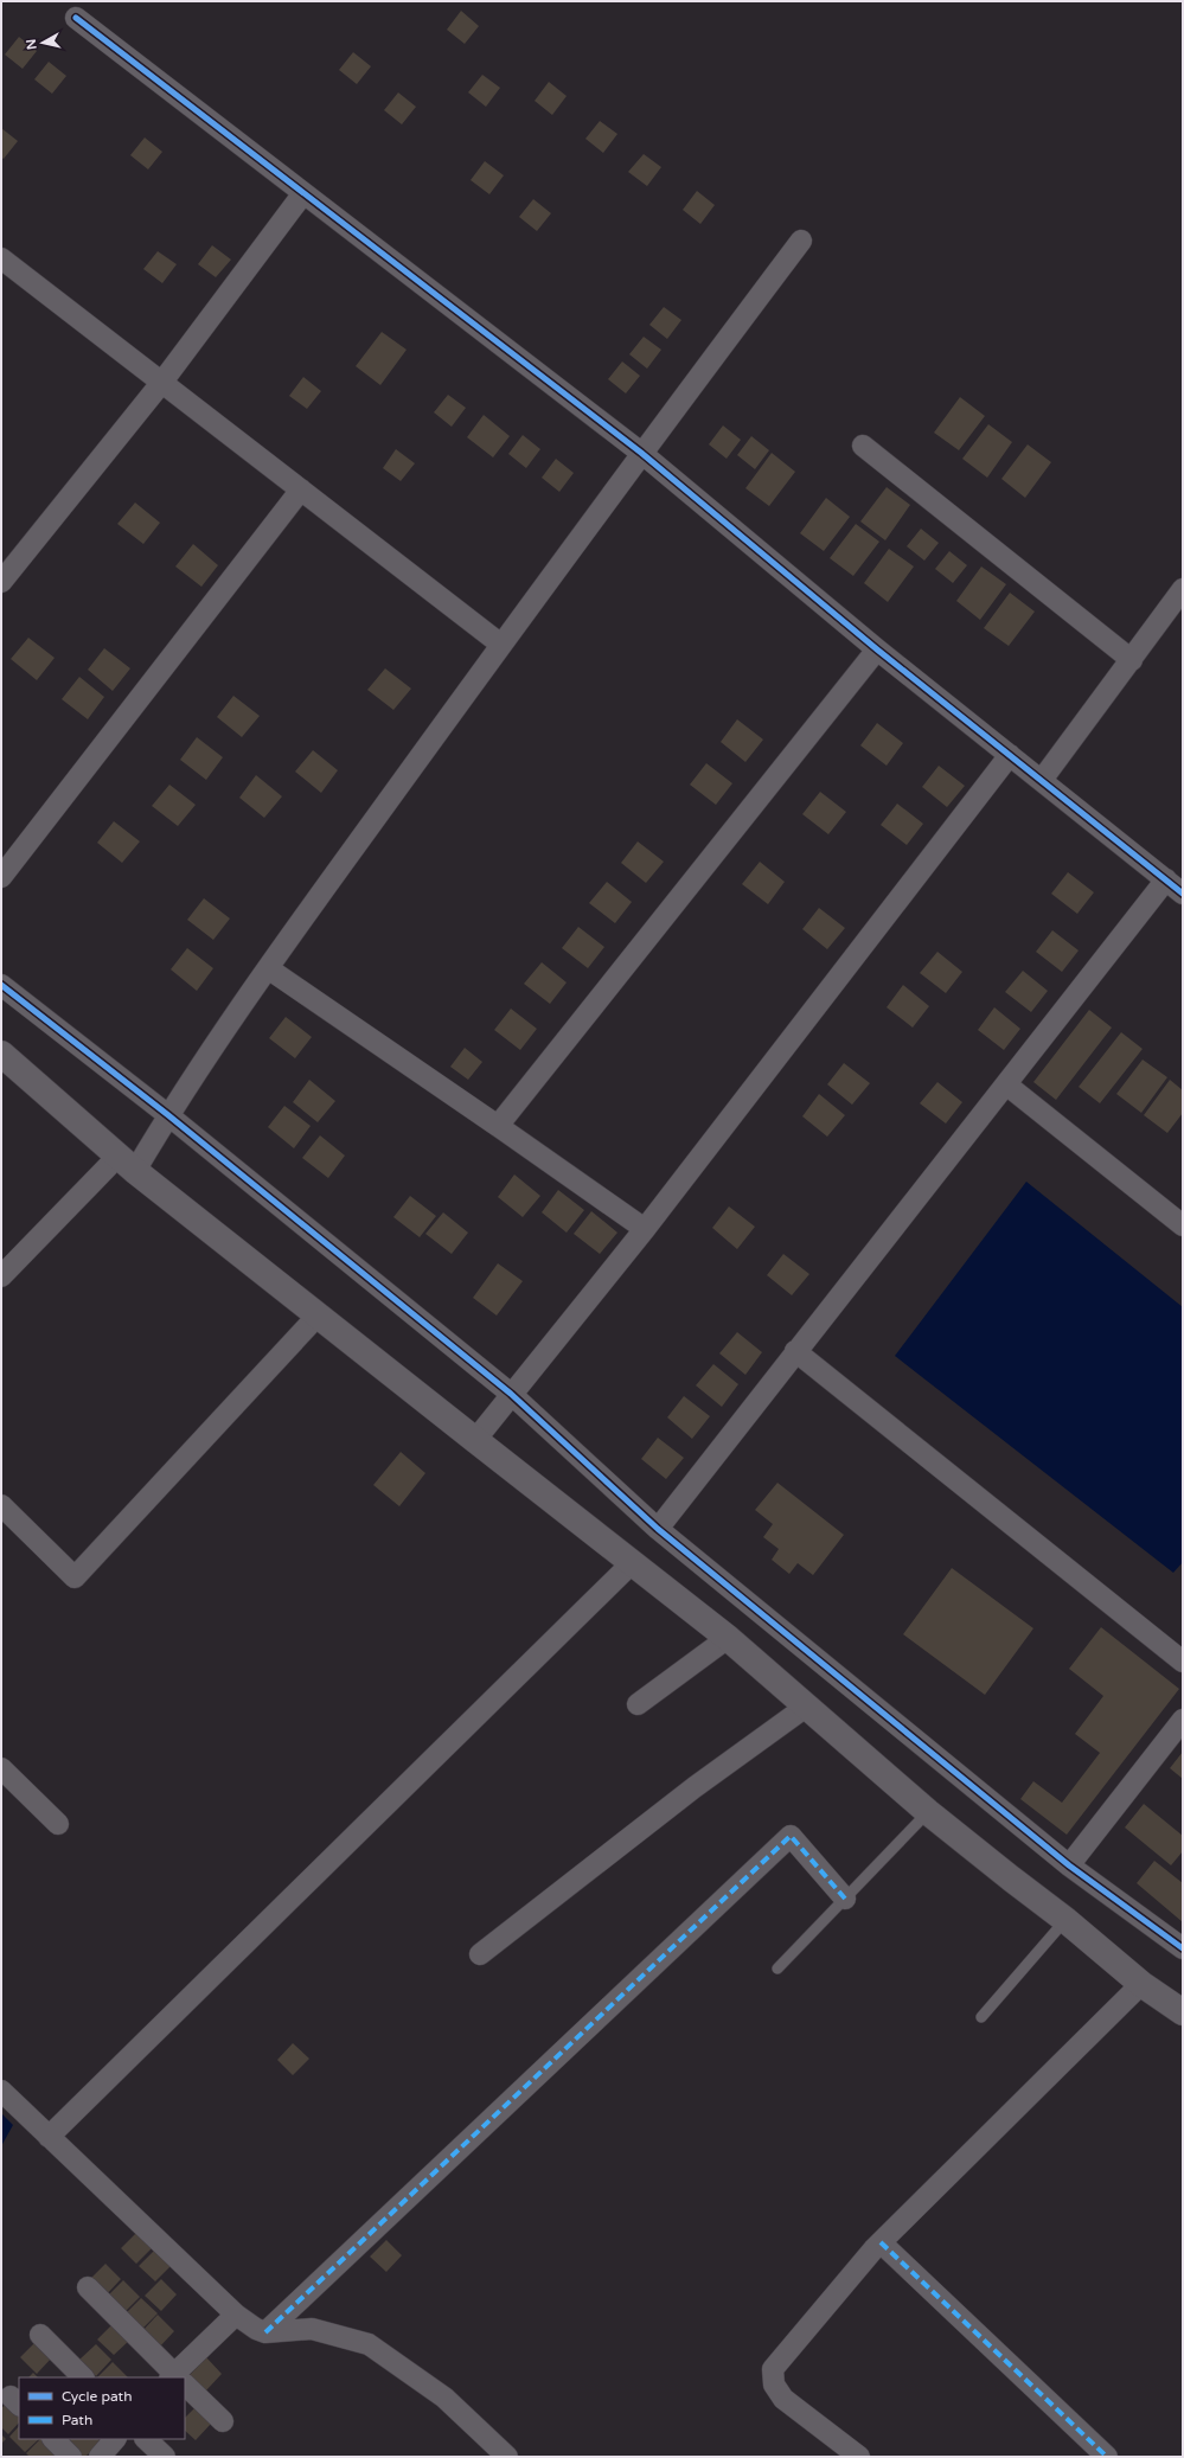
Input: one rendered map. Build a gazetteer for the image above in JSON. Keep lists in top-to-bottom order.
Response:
{
  "legend": ["Cycle path", "Path"],
  "north": "left"
}
